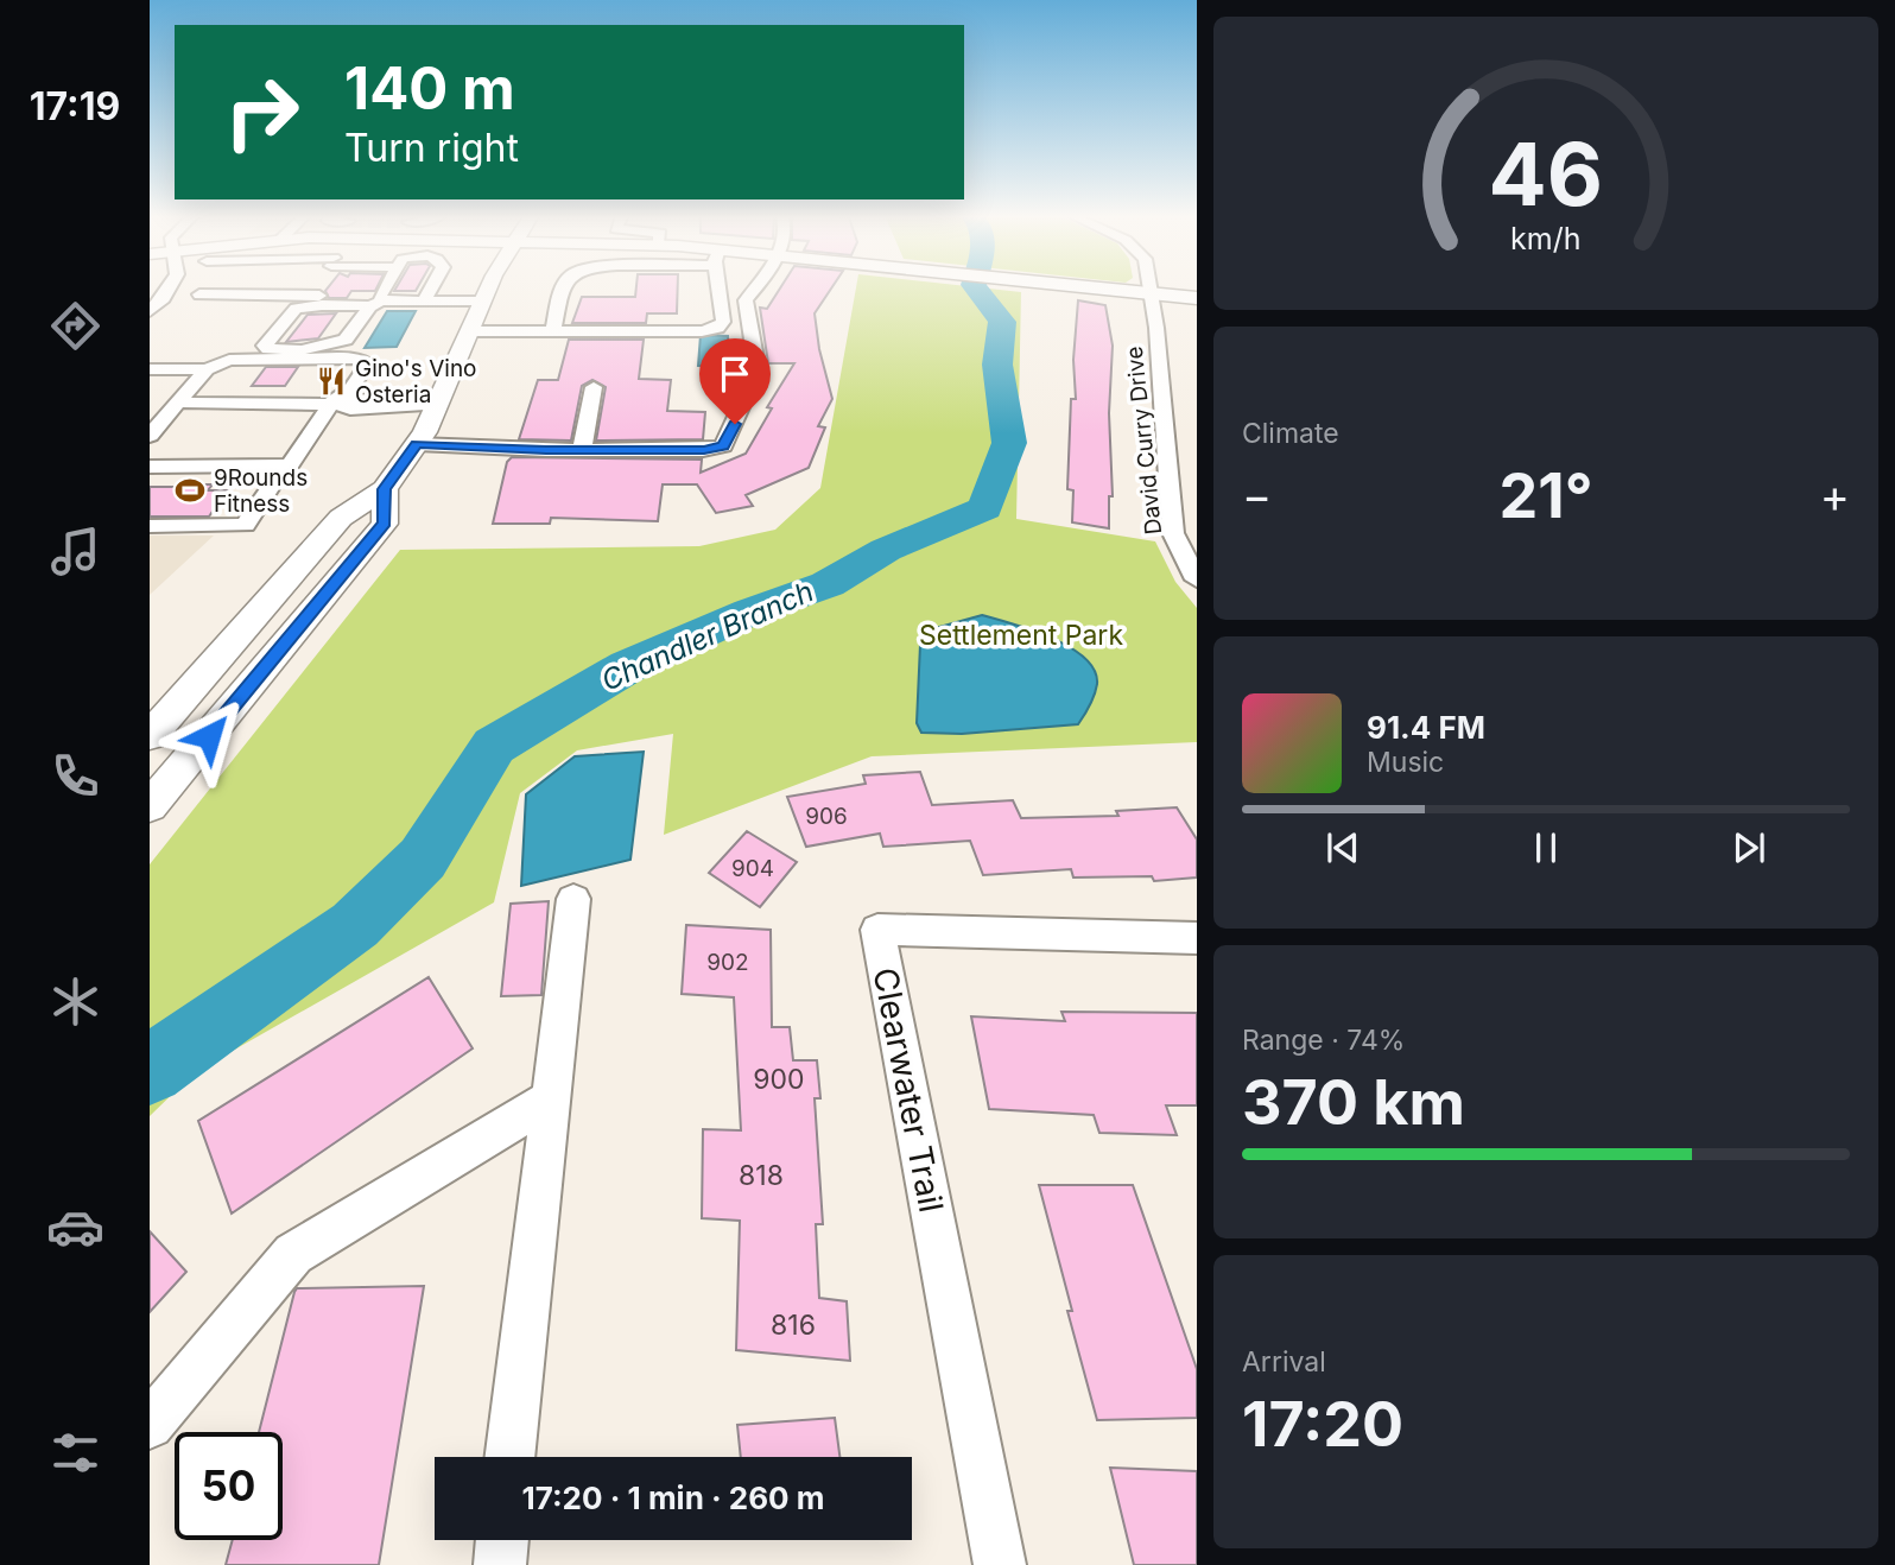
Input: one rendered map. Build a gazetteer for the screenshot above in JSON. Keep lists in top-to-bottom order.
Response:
{
  "streets": {
    "street": ["David Curry Drive", "Clearwater Trail"]
  },
  "water": ["Chandler Branch"],
  "parks": ["Settlement Park"],
  "places": {
    "restaurant": ["Gino's Vino Osteria"],
    "sports": ["9Rounds Fitness"]
  },
  "house_numbers": [
    "906",
    "904",
    "902",
    "900",
    "818",
    "816"
  ],
  "page": {
    "tabs": "17:19",
    "turn": ["140 m", "Turn right"],
    "tile": [
      "Climate",
      ["Range · 74%", "370 km"],
      ["Arrival", "17:20"]
    ],
    "heat": ["−", "21°", "+"],
    "song": ["91.4 FM", "Music"],
    "limit": "50",
    "trip": "17:20 · 1 min · 260 m",
    "gauge": ["46", "km/h"]
  }
}
